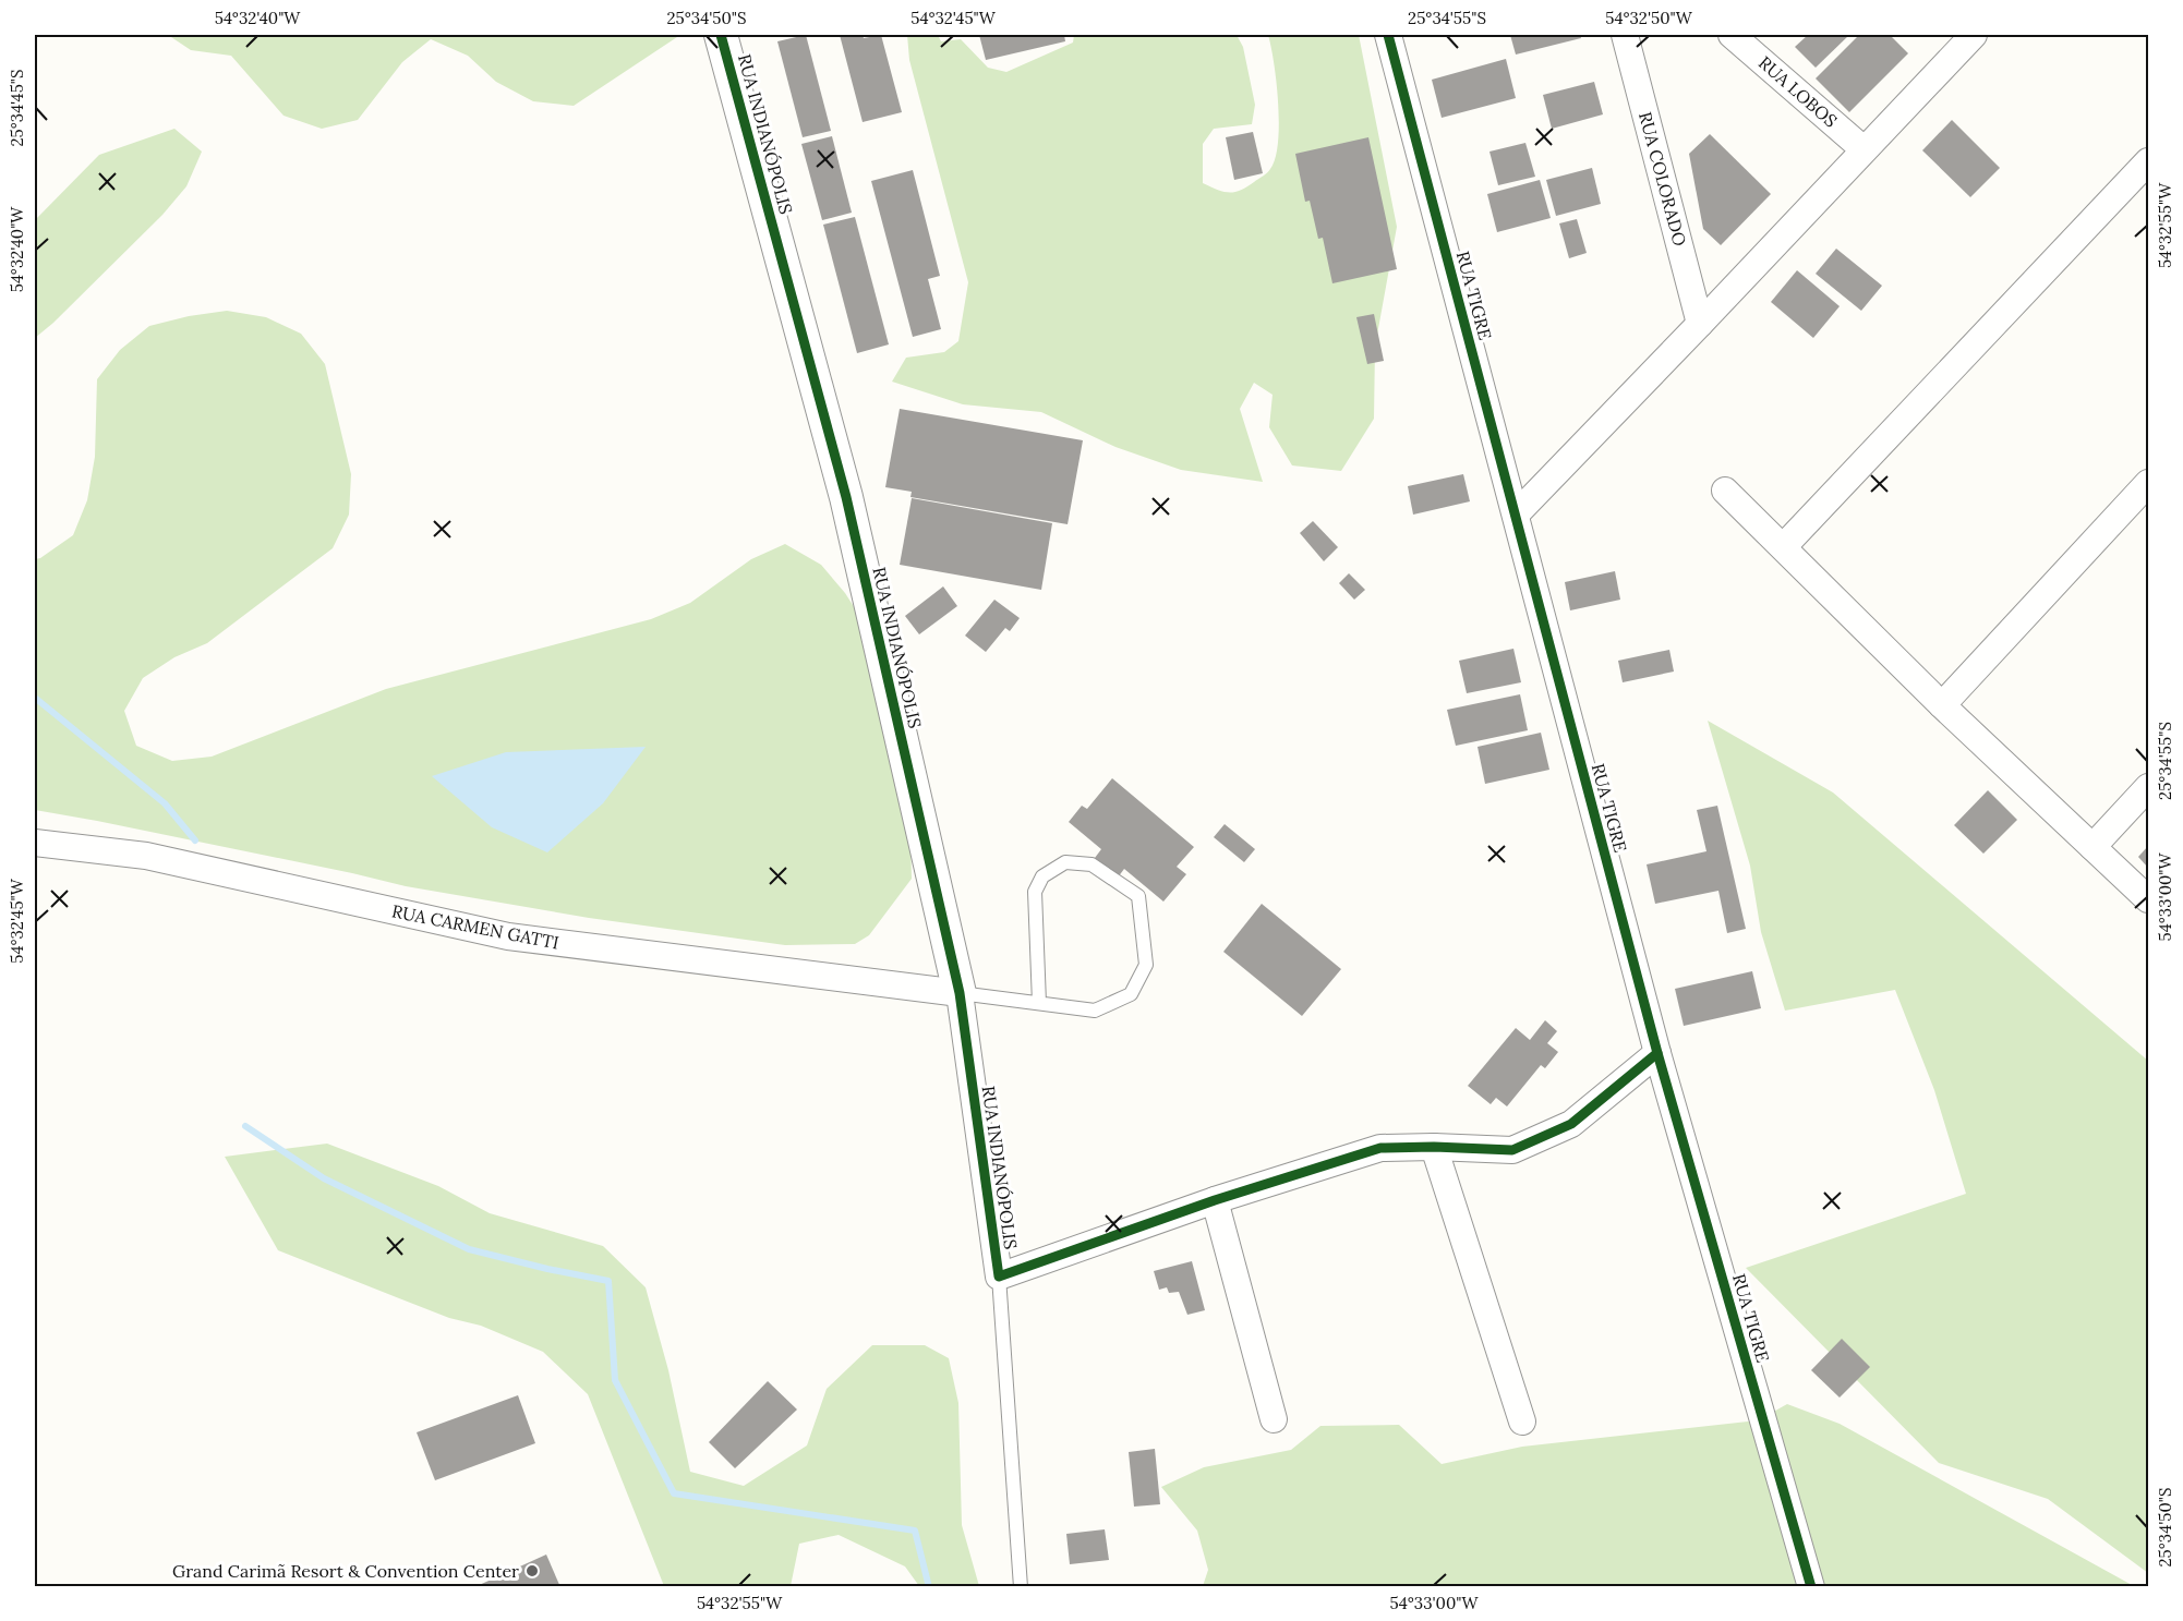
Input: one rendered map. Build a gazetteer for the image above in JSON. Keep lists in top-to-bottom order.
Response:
{
  "streets": {
    "street": [
      "RUA LOBOS",
      "RUA INDIANÓPOLIS",
      "RUA COLORADO",
      "RUA TIGRE",
      "RUA CARMEN GATTI"
    ]
  },
  "crossings": [
    ["RUA INDIANÓPOLIS", "RUA CARMEN GATTI"]
  ],
  "places": ["Grand Carimã Resort & Convention Center"],
  "coordinates": [
    "54°32'40\"W",
    "25°34'50\"S",
    "54°32'45\"W",
    "25°34'55\"S",
    "54°32'50\"W",
    "25°34'45\"S",
    "54°32'55\"W",
    "54°33'00\"W"
  ]
}
